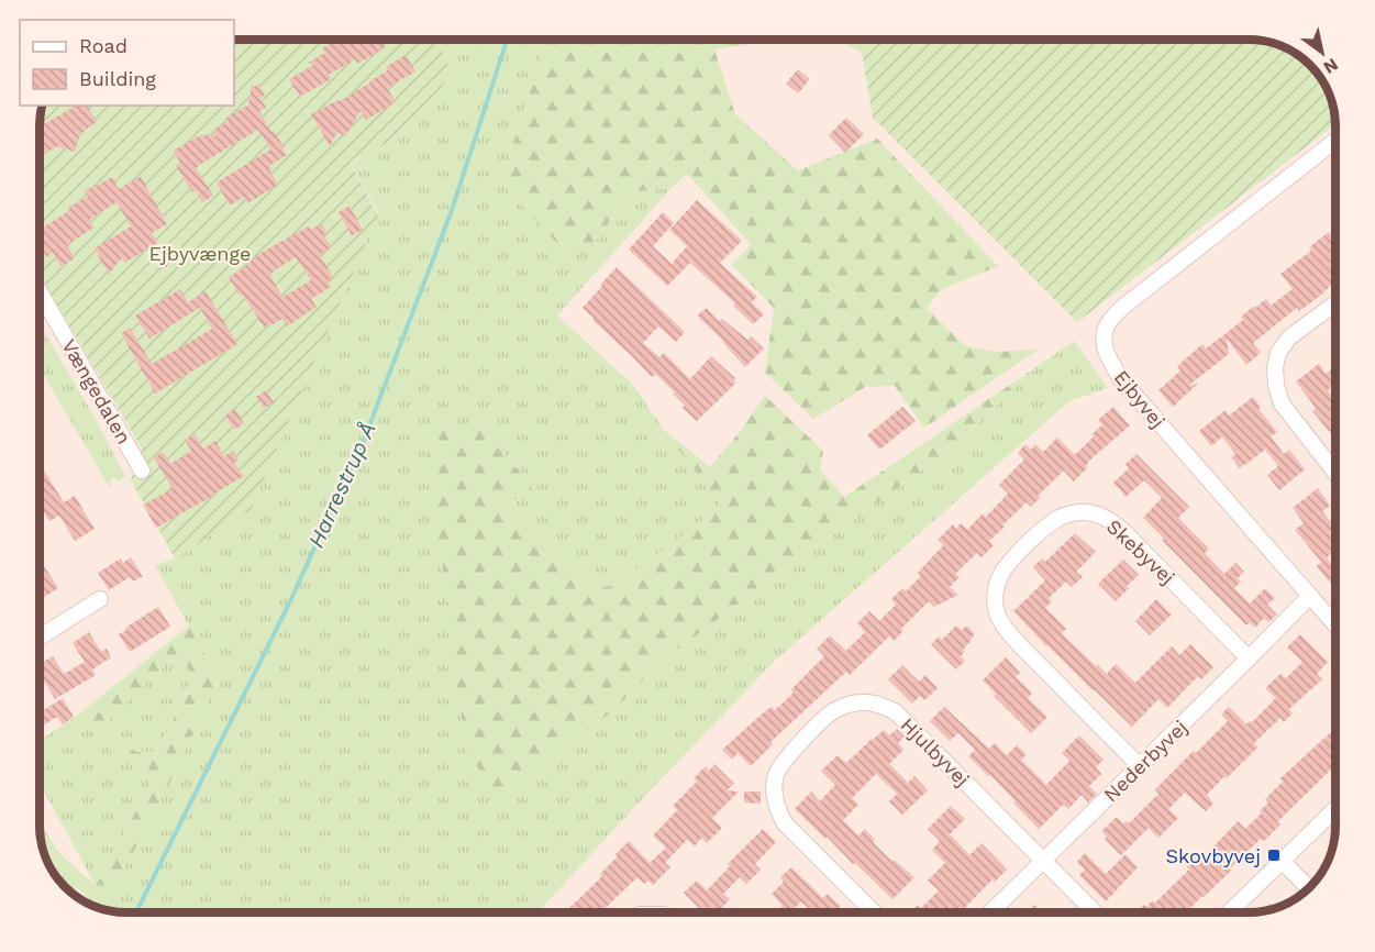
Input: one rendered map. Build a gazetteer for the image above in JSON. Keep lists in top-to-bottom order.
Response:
{
  "streets": {
    "street": [
      "Vængedalen",
      "Ejbyvej",
      "Skebyvej",
      "Hjulbyvej",
      "Nederbyvej"
    ]
  },
  "crossings": [
    ["Ejbyvej", "Nederbyvej"],
    ["Skebyvej", "Nederbyvej"],
    ["Hjulbyvej", "Nederbyvej"]
  ],
  "water": ["Harrestrup Å"],
  "parks": ["Ejbyvænge"],
  "places": {
    "transit": ["Skovbyvej"]
  },
  "legend": ["Road", "Building"],
  "north": "bottom right"
}
